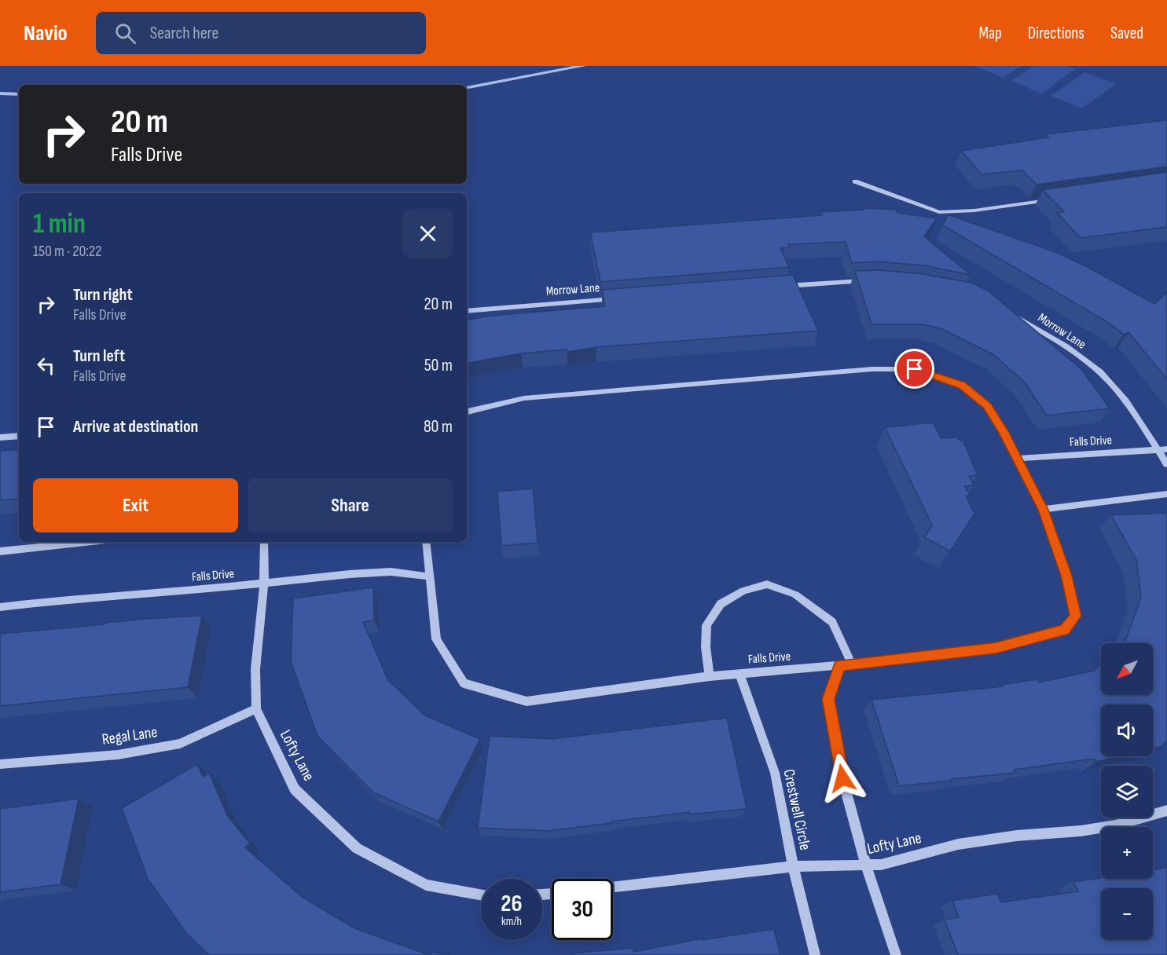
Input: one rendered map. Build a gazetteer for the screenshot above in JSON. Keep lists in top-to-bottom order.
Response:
{
  "streets": {
    "street": [
      "Morrow Lane",
      "Falls Drive",
      "Regal Lane",
      "Lofty Lane",
      "Crestwell Circle"
    ]
  },
  "crossings": [
    ["Morrow Lane", "Falls Drive"],
    ["Falls Drive", "Lofty Lane"],
    ["Falls Drive", "Crestwell Circle"],
    ["Regal Lane", "Lofty Lane"],
    ["Lofty Lane", "Crestwell Circle"]
  ],
  "north": "bottom left",
  "page": {
    "header": "Navio",
    "search": "Search here",
    "nav": ["Map", "Directions", "Saved"],
    "turn": ["20 m", "Falls Drive"],
    "heading": ["1 min", "150 m · 20:22"],
    "list": [
      {
        "name": "Turn right",
        "note": "Falls Drive",
        "value": "20 m"
      },
      {
        "name": "Turn left",
        "note": "Falls Drive",
        "value": "50 m"
      },
      {
        "name": "Arrive at destination",
        "value": "80 m"
      }
    ],
    "buttons": ["Exit", "Share"],
    "map_buttons": ["+", "−"],
    "speed": "26 km/h",
    "limit": "30"
  }
}
